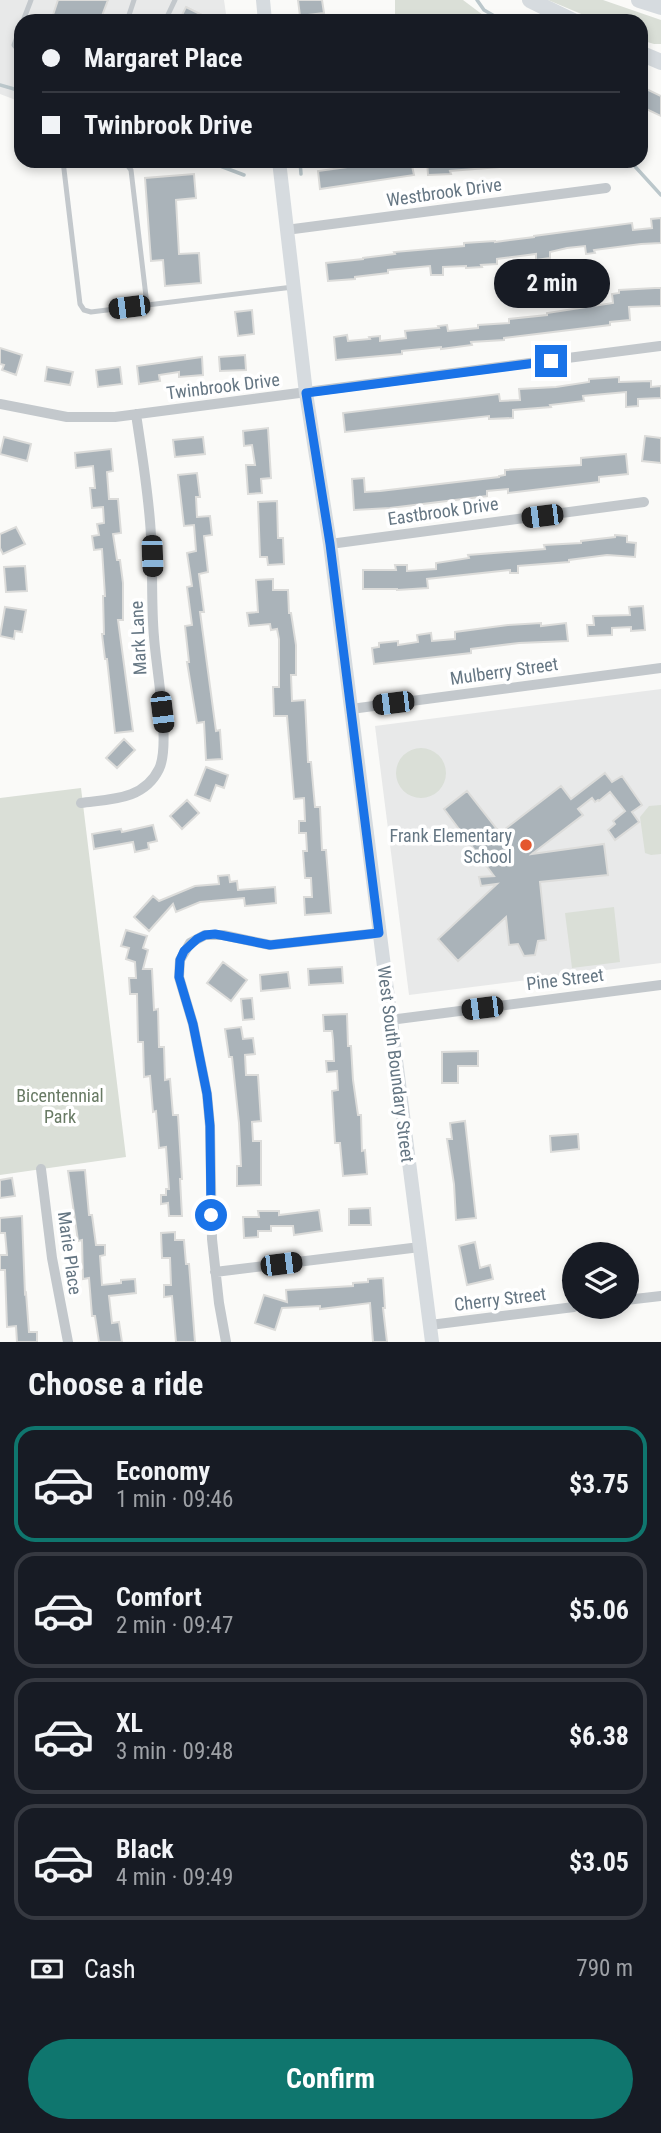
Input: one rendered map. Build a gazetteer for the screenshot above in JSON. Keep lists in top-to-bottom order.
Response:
{
  "streets": {
    "street": [
      "Westbrook Drive",
      "Twinbrook Drive",
      "Eastbrook Drive",
      "Mark Lane",
      "Mulberry Street",
      "Pine Street",
      "West South Boundary Street",
      "Marie Place",
      "Cherry Street"
    ]
  },
  "crossings": [
    ["Westbrook Drive", "West South Boundary Street"],
    ["Twinbrook Drive", "Mark Lane"],
    ["Twinbrook Drive", "West South Boundary Street"],
    ["Eastbrook Drive", "West South Boundary Street"],
    ["Mulberry Street", "West South Boundary Street"],
    ["Pine Street", "West South Boundary Street"],
    ["West South Boundary Street", "Cherry Street"]
  ],
  "parks": ["Bicentennial Park"],
  "places": ["Frank Elementary School"],
  "page": {
    "banner": ["Margaret Place", "Twinbrook Drive"],
    "bubble": "2 min",
    "heading": "Choose a ride",
    "list": [
      {
        "name": "Economy",
        "note": "1 min · 09:46",
        "value": "$3.75"
      },
      {
        "name": "Comfort",
        "note": "2 min · 09:47",
        "value": "$5.06"
      },
      {
        "name": "XL",
        "note": "3 min · 09:48",
        "value": "$6.38"
      },
      {
        "name": "Black",
        "note": "4 min · 09:49",
        "value": "$3.05"
      }
    ],
    "pay": ["Cash", "790 m"],
    "buttons": "Confirm"
  }
}
